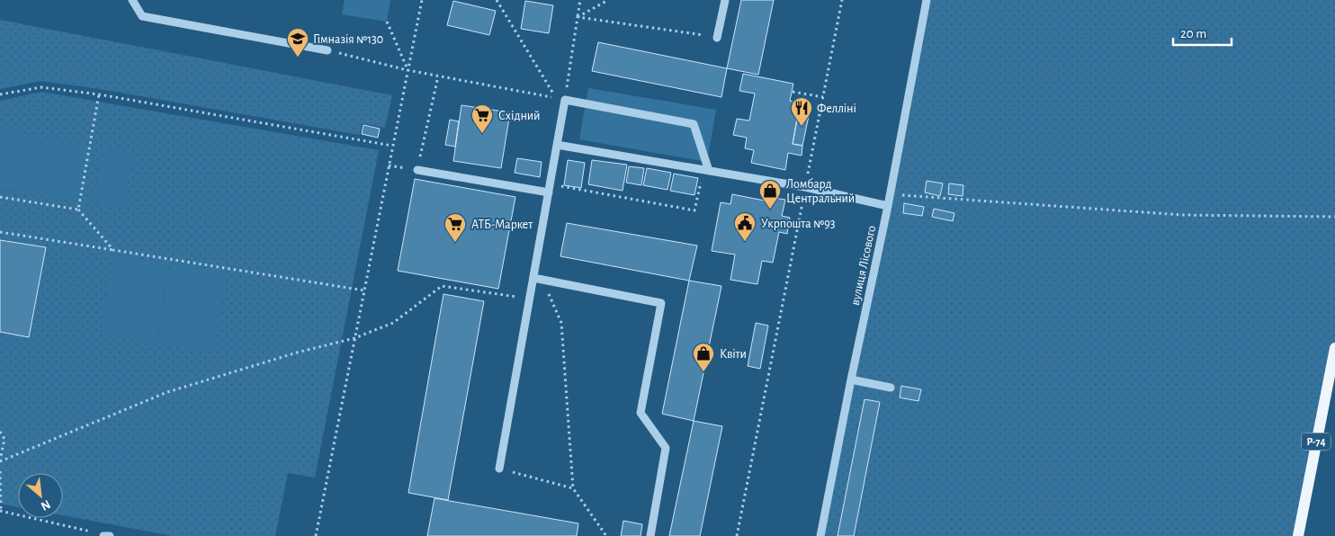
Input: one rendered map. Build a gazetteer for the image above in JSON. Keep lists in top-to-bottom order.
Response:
{
  "streets": {
    "main road": ["Р-74"],
    "street": ["вулиця Лісового"]
  },
  "places": {
    "school or university": ["Гімназія №130"],
    "restaurant": ["Фелліні"],
    "supermarket": ["Східний", "АТБ-Маркет"],
    "shop": ["Ломбард Центральний", "Квіти"],
    "public building": ["Укрпошта №93"]
  },
  "scale_bar": "20 m",
  "north": "bottom right"
}
